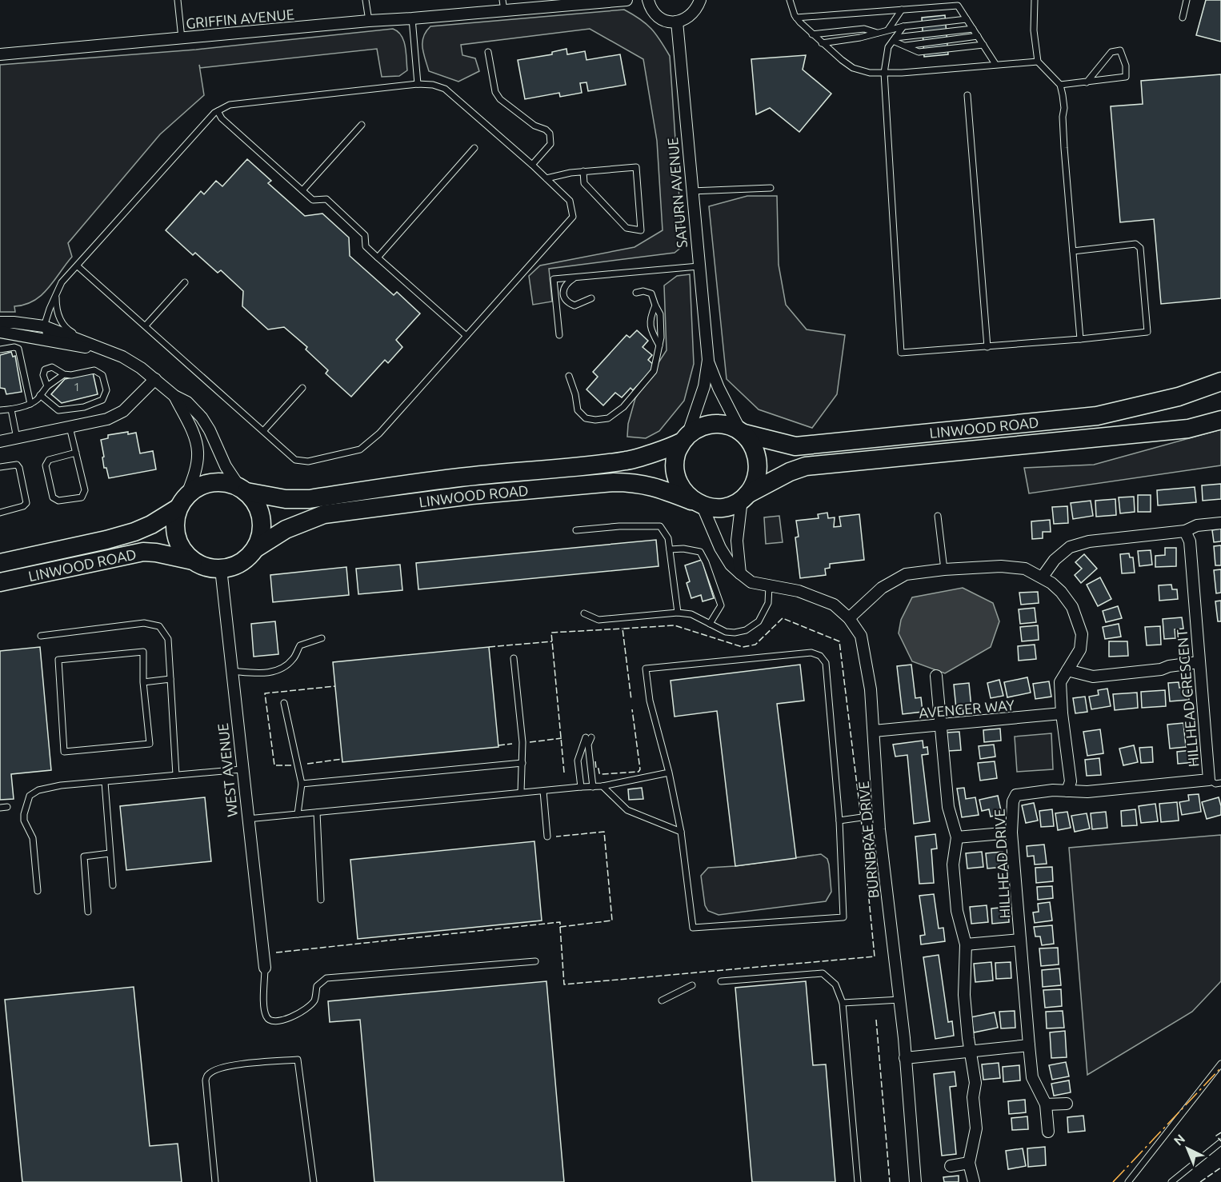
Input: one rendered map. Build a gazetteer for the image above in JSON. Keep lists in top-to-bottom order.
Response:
{
  "streets": {
    "main road": ["LINWOOD ROAD"],
    "street": [
      "GRIFFIN AVENUE",
      "SATURN AVENUE",
      "HILLHEAD CRESCENT",
      "AVENGER WAY",
      "WEST AVENUE",
      "BURNBRAE DRIVE",
      "HILLHEAD DRIVE"
    ]
  },
  "crossings": [
    ["SATURN AVENUE", "LINWOOD ROAD"],
    ["SATURN AVENUE", "BURNBRAE DRIVE"],
    ["LINWOOD ROAD", "WEST AVENUE"],
    ["LINWOOD ROAD", "BURNBRAE DRIVE"],
    ["HILLHEAD CRESCENT", "HILLHEAD DRIVE"],
    ["AVENGER WAY", "BURNBRAE DRIVE"]
  ],
  "house_numbers": ["1"],
  "north": "top left"
}
